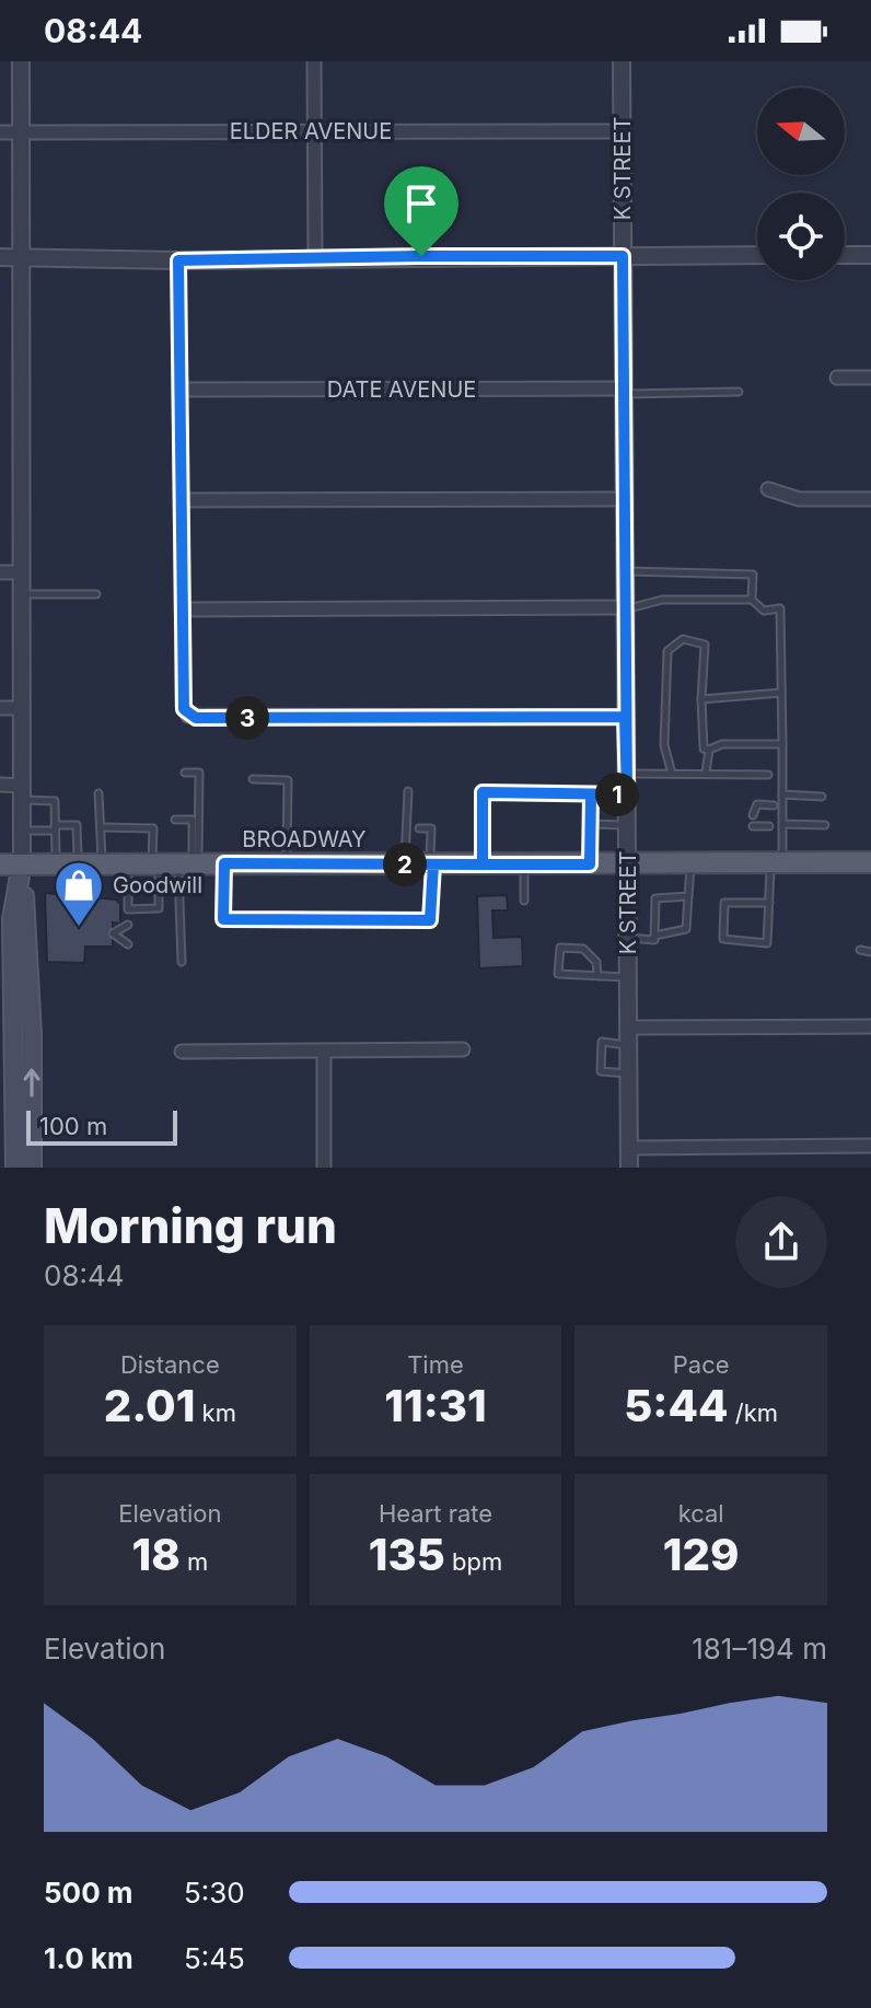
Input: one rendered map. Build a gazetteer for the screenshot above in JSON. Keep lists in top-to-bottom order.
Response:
{
  "streets": {
    "main road": ["BROADWAY"],
    "street": ["ELDER AVENUE", "K STREET", "DATE AVENUE"]
  },
  "crossings": [
    ["ELDER AVENUE", "K STREET"],
    ["K STREET", "DATE AVENUE"],
    ["K STREET", "BROADWAY"]
  ],
  "places": {
    "shop": ["Goodwill"]
  },
  "scale_bar": "100 m",
  "north": "left",
  "page": {
    "status": "08:44",
    "pins": ["3", "1", "2"],
    "scale": "100 m",
    "heading": ["Morning run", "08:44"],
    "stats": [
      ["Distance", "2.01 km"],
      ["Time", "11:31"],
      ["Pace", "5:44 /km"],
      ["Elevation", "18 m"],
      ["Heart rate", "135 bpm"],
      ["kcal", "129"]
    ],
    "chart": ["Elevation", "181–194 m"],
    "list": [
      {
        "name": "500 m",
        "note": "5:30"
      },
      {
        "name": "1.0 km",
        "note": "5:45"
      }
    ]
  }
}
